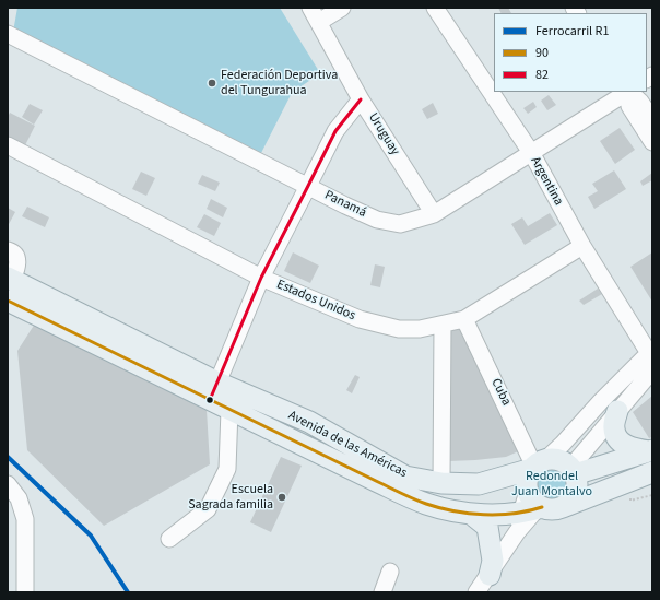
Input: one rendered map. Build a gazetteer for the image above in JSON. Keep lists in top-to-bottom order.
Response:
{
  "streets": {
    "main road": ["Avenida de las Américas"],
    "street": [
      "Uruguay",
      "Argentina",
      "Panamá",
      "Estados Unidos",
      "Cuba"
    ]
  },
  "crossings": [
    ["Uruguay", "Panamá"],
    ["Argentina", "Panamá"],
    ["Argentina", "Estados Unidos"],
    ["Argentina", "Avenida de las Américas"],
    ["Estados Unidos", "Cuba"],
    ["Cuba", "Avenida de las Américas"]
  ],
  "parks": ["Redondel Juan Montalvo"],
  "places": ["Federación Deportiva del Tungurahua", "Escuela Sagrada familia"],
  "lines": ["transit line 82", "transit line 90", "rail line R1"],
  "legend": ["Ferrocarril R1", "90", "82"]
}
